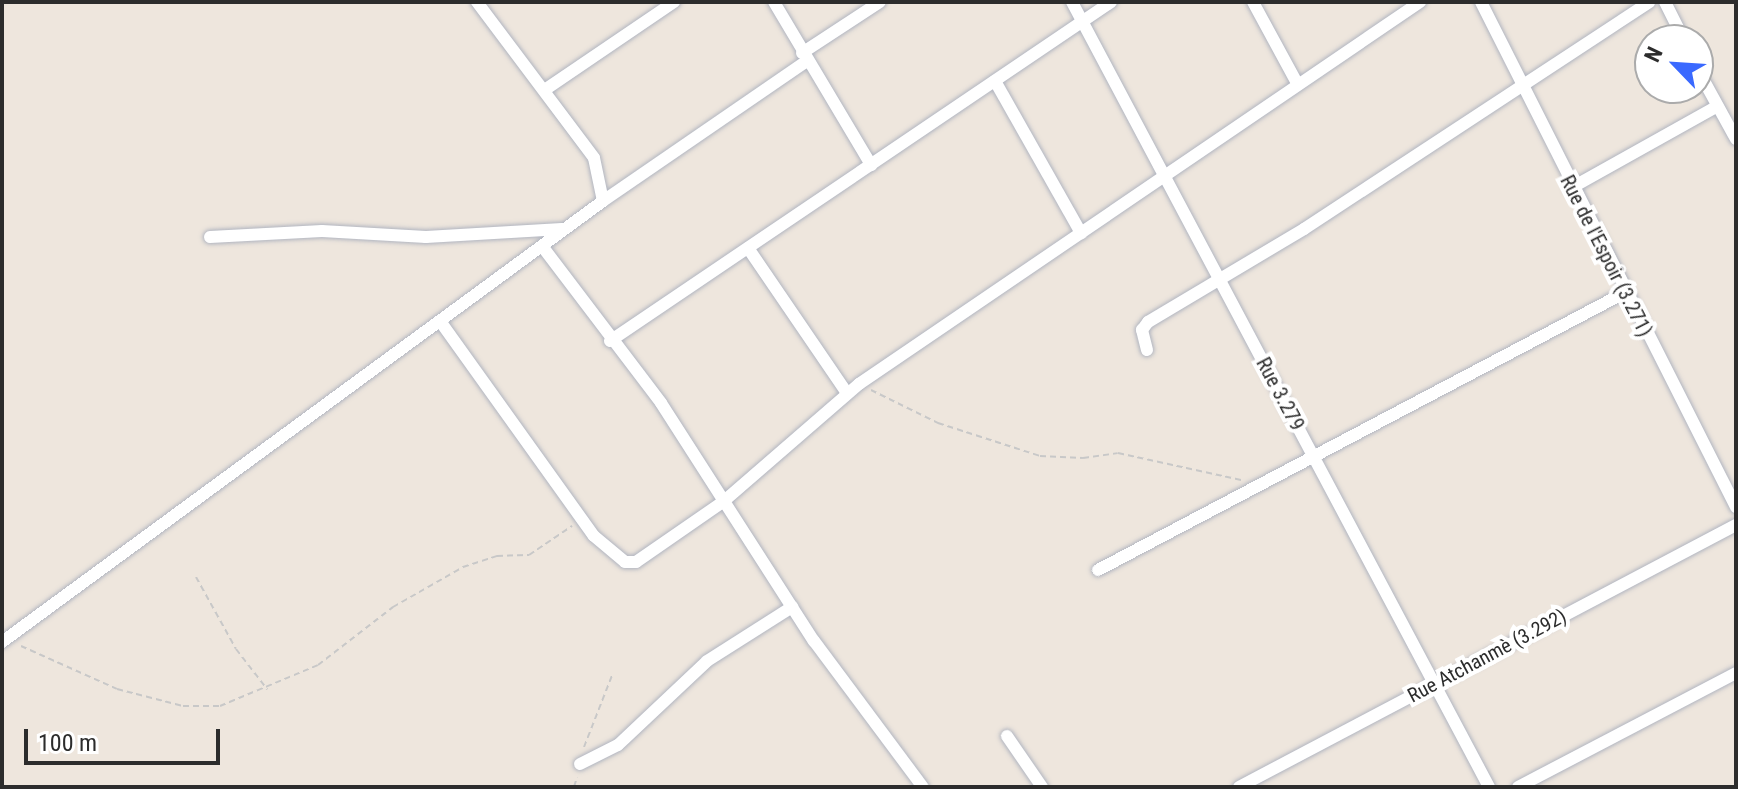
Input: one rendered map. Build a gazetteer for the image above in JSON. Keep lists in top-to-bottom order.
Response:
{
  "streets": {
    "street": ["Rue de l'Espoir (3.271)", "Rue 3.279", "Rue Atchanmè (3.292)"]
  },
  "crossings": [
    ["Rue 3.279", "Rue Atchanmè (3.292)"]
  ],
  "scale_bar": "100 m",
  "north": "top left"
}
